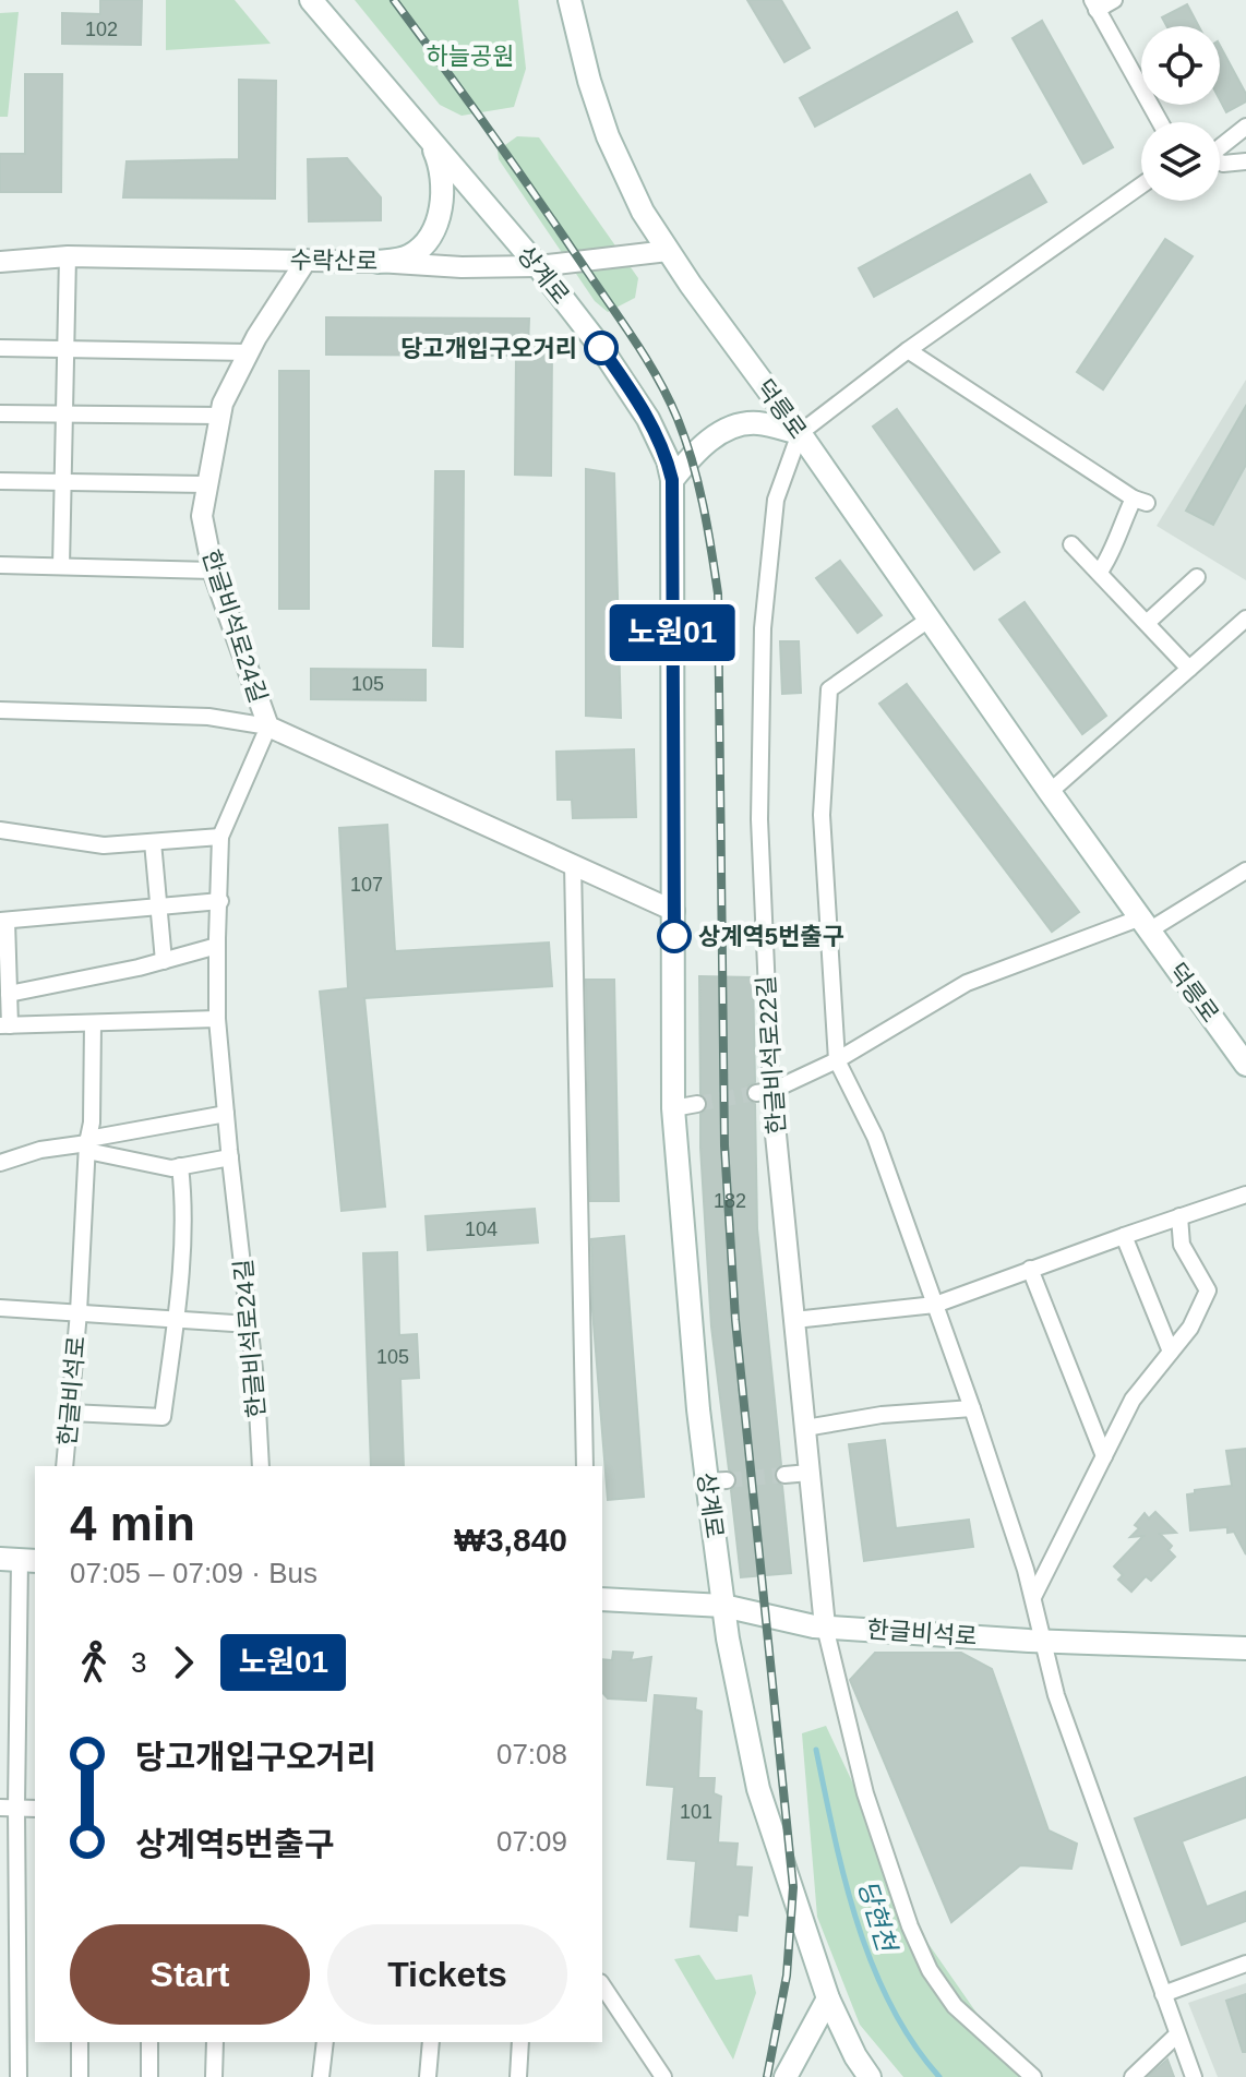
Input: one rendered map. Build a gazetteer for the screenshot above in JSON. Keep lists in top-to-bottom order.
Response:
{
  "streets": {
    "main road": ["상계로", "덕릉로", "한글비석로"],
    "street": ["수락산로", "한글비석로24길", "한글비석로22길"]
  },
  "crossings": [
    ["수락산로", "상계로"],
    ["수락산로", "덕릉로"],
    ["수락산로", "한글비석로24길"],
    ["상계로", "한글비석로"],
    ["덕릉로", "한글비석로22길"],
    ["한글비석로22길", "한글비석로"]
  ],
  "water": ["당현천"],
  "parks": ["하늘공원"],
  "places": ["당고개입구오거리", "상계역5번출구"],
  "lines": ["bus line 노원01"],
  "house_numbers": [
    "102",
    "105",
    "107",
    "182",
    "104",
    "105",
    "101"
  ],
  "page": {
    "on_map": "노원01",
    "heading": ["4 min", "07:05 – 07:09 · Bus", "₩3,840"],
    "legs": ["3", "노원01"],
    "list": [
      {
        "name": "당고개입구오거리",
        "value": "07:08"
      },
      {
        "name": "상계역5번출구",
        "value": "07:09"
      }
    ],
    "buttons": ["Start", "Tickets"]
  }
}
